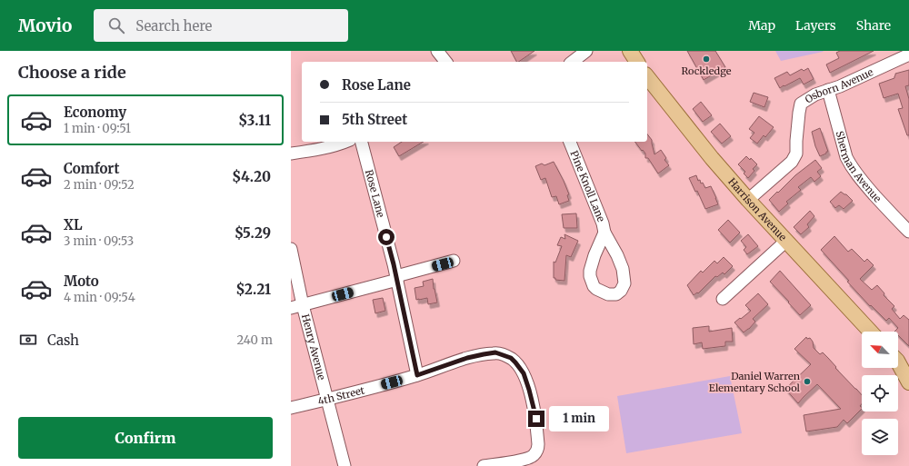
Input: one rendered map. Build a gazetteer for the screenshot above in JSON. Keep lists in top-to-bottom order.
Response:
{
  "streets": {
    "main road": ["Harrison Avenue"],
    "street": [
      "Osborn Avenue",
      "Sherman Avenue",
      "Pine Knoll Lane",
      "Rose Lane",
      "Henry Avenue",
      "4th Street"
    ]
  },
  "crossings": [
    ["Osborn Avenue", "Sherman Avenue"],
    ["Osborn Avenue", "Harrison Avenue"],
    ["Rose Lane", "4th Street"],
    ["Henry Avenue", "4th Street"]
  ],
  "places": ["Rockledge", "Daniel Warren Elementary School"],
  "north": "top left",
  "page": {
    "header": "Movio",
    "search": "Search here",
    "nav": ["Map", "Layers", "Share"],
    "heading": "Choose a ride",
    "banner": ["Rose Lane", "5th Street"],
    "list": [
      {
        "name": "Economy",
        "note": "1 min · 09:51",
        "value": "$3.11"
      },
      {
        "name": "Comfort",
        "note": "2 min · 09:52",
        "value": "$4.20"
      },
      {
        "name": "XL",
        "note": "3 min · 09:53",
        "value": "$5.29"
      },
      {
        "name": "Moto",
        "note": "4 min · 09:54",
        "value": "$2.21"
      }
    ],
    "pay": ["Cash", "240 m"],
    "bubble": "1 min",
    "buttons": "Confirm"
  }
}
